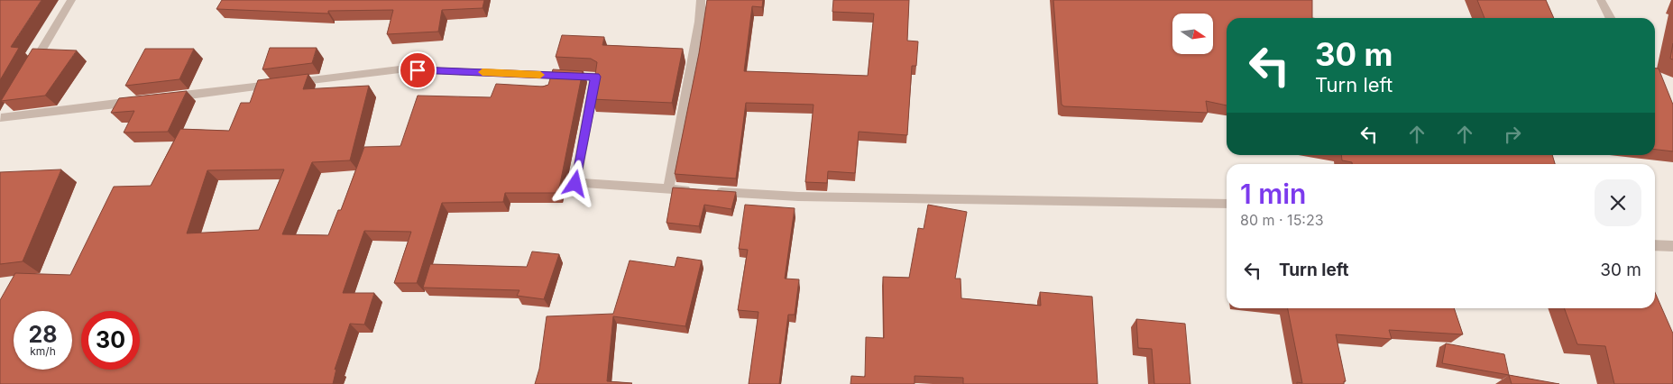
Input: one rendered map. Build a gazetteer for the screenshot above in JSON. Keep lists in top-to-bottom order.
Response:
{
  "north": "right",
  "page": {
    "turn": ["30 m", "Turn left"],
    "heading": ["1 min", "80 m · 15:23"],
    "list": [
      {
        "name": "Turn left",
        "value": "30 m"
      }
    ],
    "speed": "28 km/h",
    "limit": "30"
  }
}
